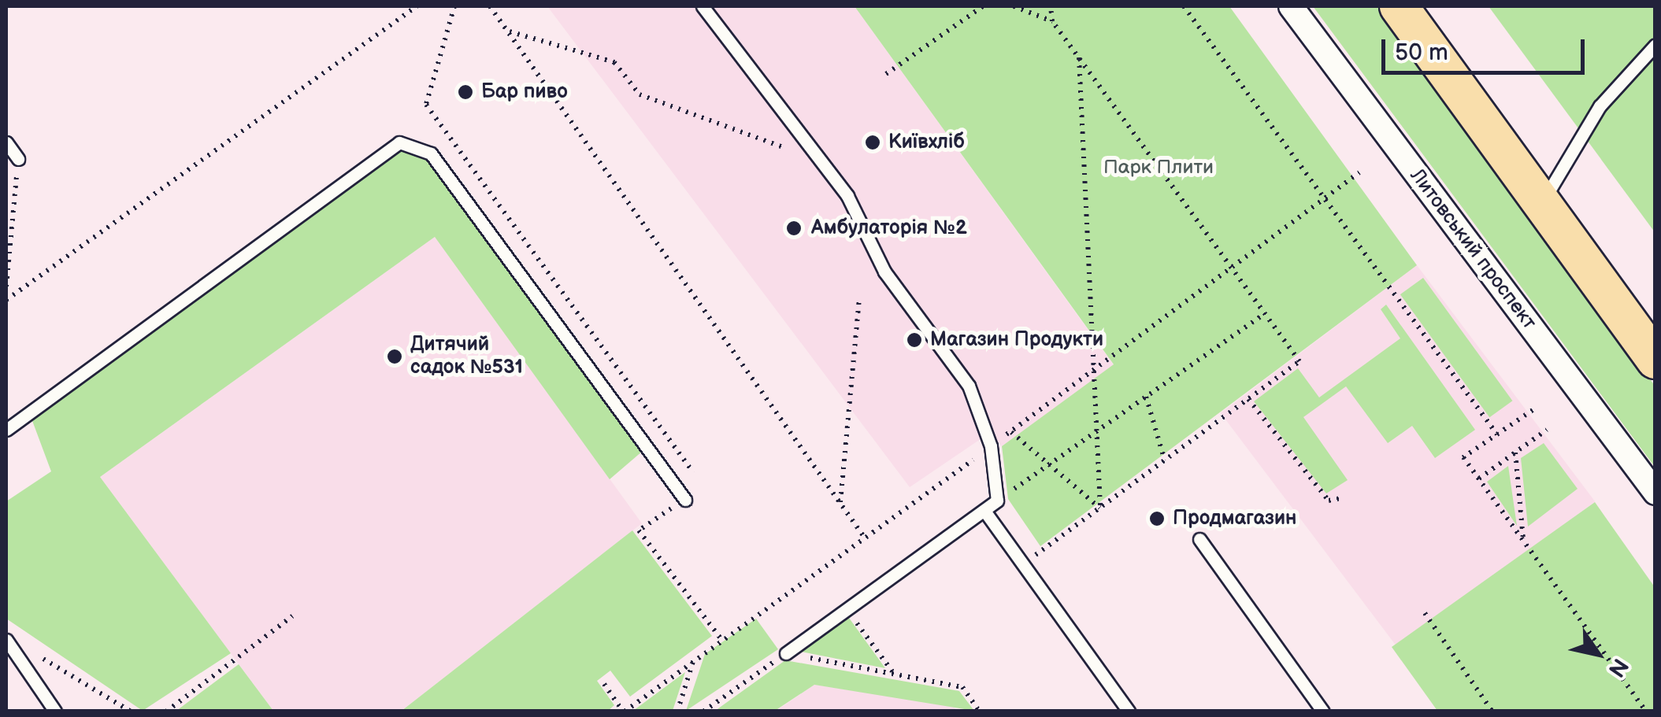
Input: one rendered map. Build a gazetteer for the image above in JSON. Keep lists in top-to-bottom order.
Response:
{
  "streets": {
    "street": ["Литовський проспект"]
  },
  "parks": ["Парк Плити"],
  "places": [
    "Бар пиво",
    "Київхліб",
    "Амбулаторія №2",
    "Магазин Продукти",
    "Дитячий садок №531",
    "Продмагазин"
  ],
  "scale_bar": "50 m",
  "north": "bottom right"
}
